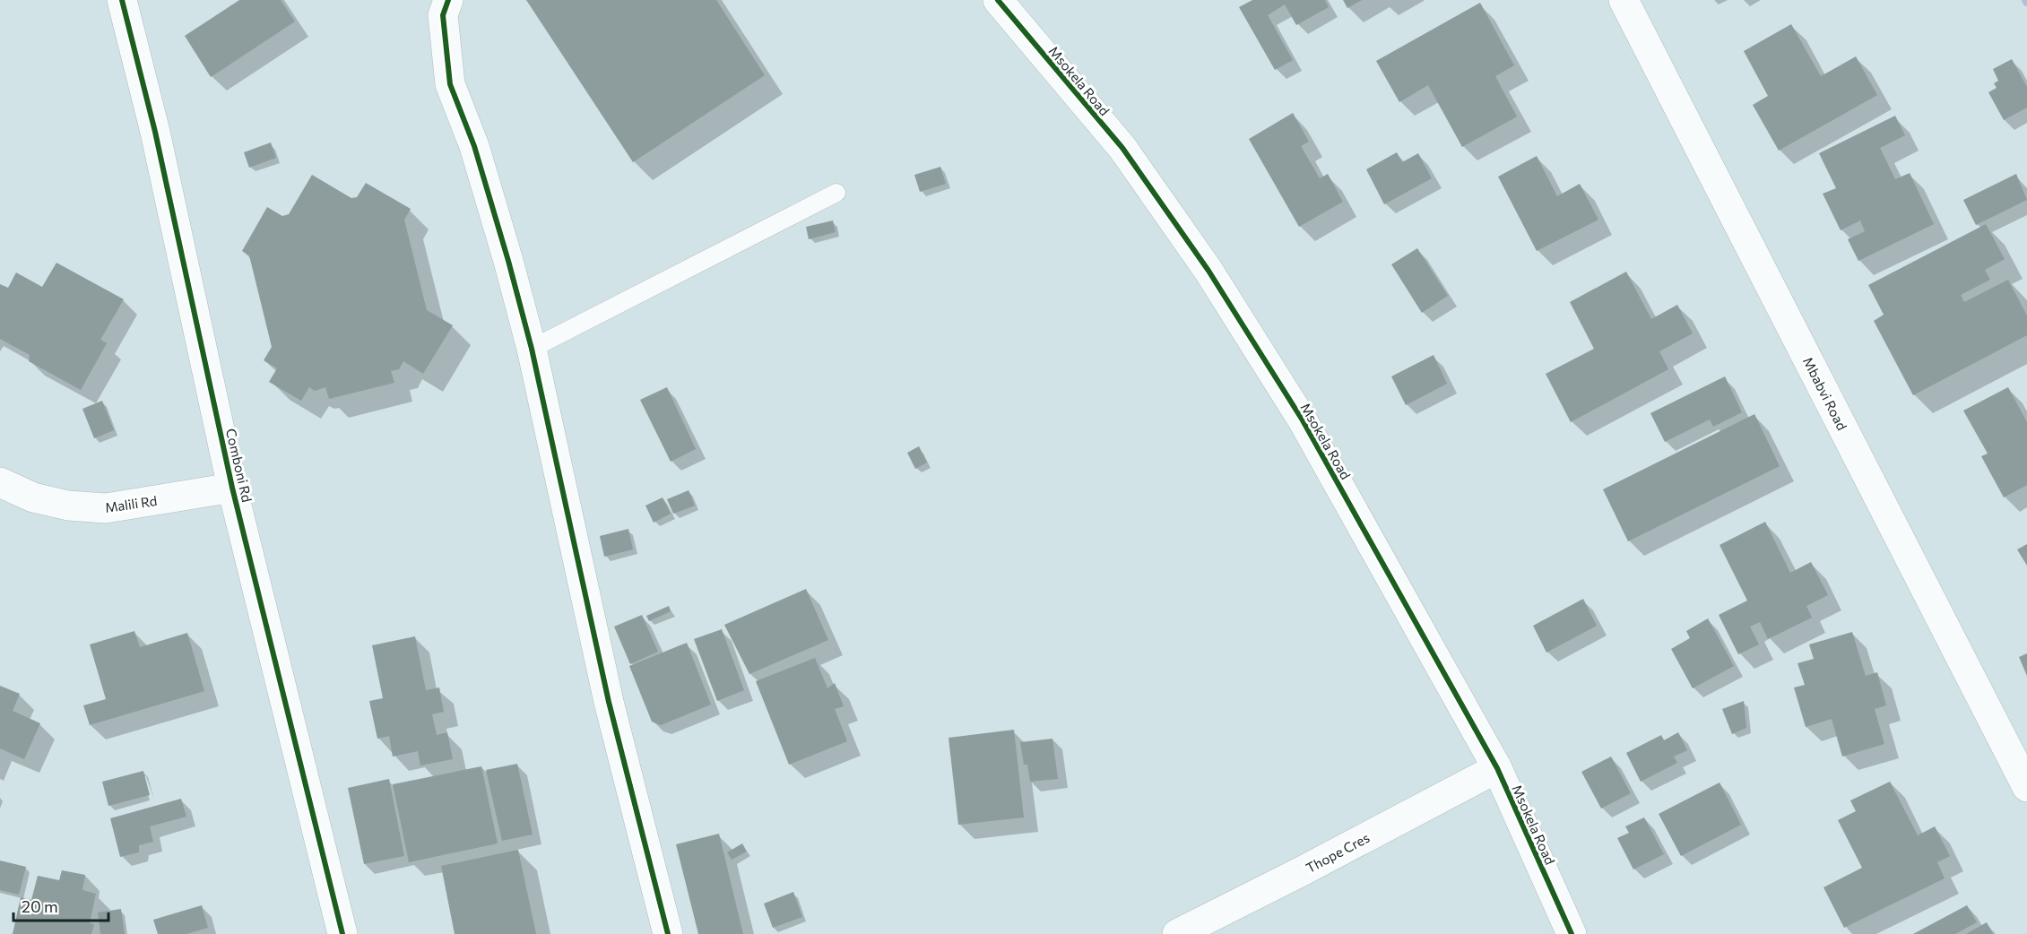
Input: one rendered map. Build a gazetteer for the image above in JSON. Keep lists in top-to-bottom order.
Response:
{
  "streets": {
    "street": [
      "Msokela Road",
      "Mbabvi Road",
      "Comboni Rd",
      "Malili Rd",
      "Thope Cres"
    ]
  },
  "crossings": [
    ["Msokela Road", "Thope Cres"],
    ["Comboni Rd", "Malili Rd"]
  ],
  "scale_bar": "20 m"
}
